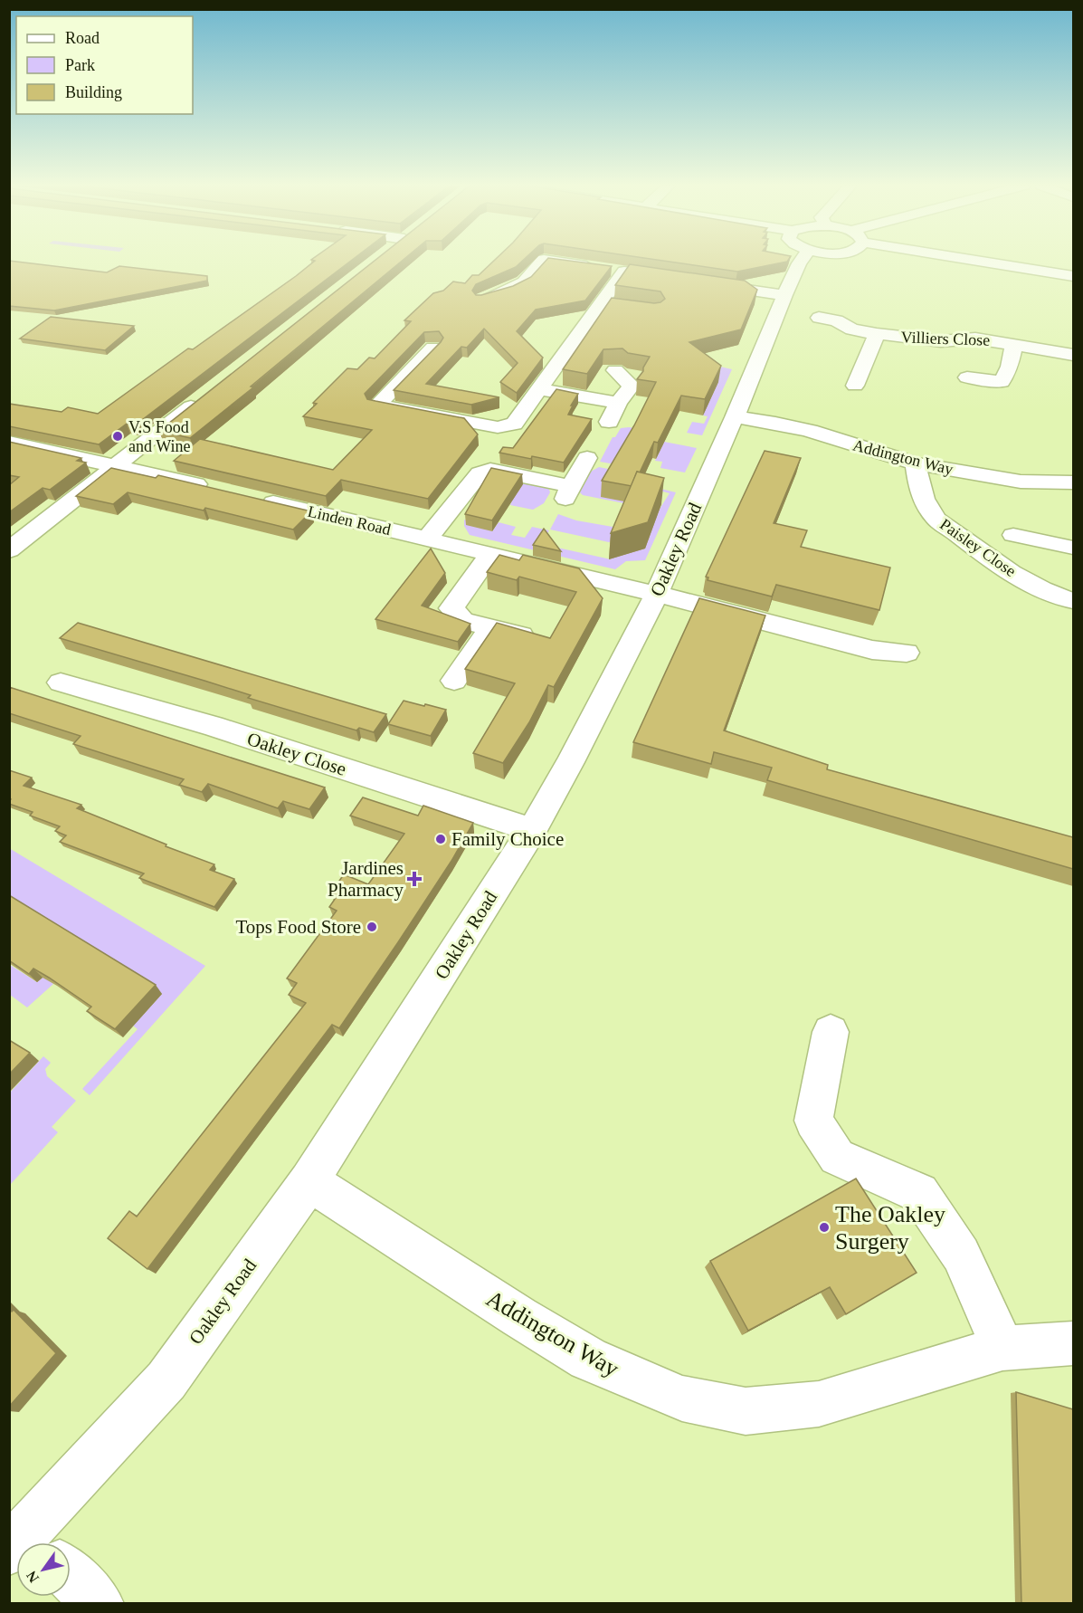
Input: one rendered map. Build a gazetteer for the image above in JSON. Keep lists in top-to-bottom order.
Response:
{
  "streets": {
    "street": [
      "Villiers Close",
      "Addington Way",
      "Linden Road",
      "Paisley Close",
      "Oakley Road",
      "Oakley Close"
    ]
  },
  "crossings": [
    ["Addington Way", "Paisley Close"],
    ["Addington Way", "Oakley Road"],
    ["Linden Road", "Oakley Road"],
    ["Oakley Road", "Oakley Close"]
  ],
  "places": {
    "other": [
      "V.S Food and Wine",
      "Family Choice",
      "Tops Food Store",
      "The Oakley Surgery"
    ],
    "health": ["Jardines Pharmacy"]
  },
  "legend": ["Road", "Park", "Building"],
  "north": "bottom left"
}
